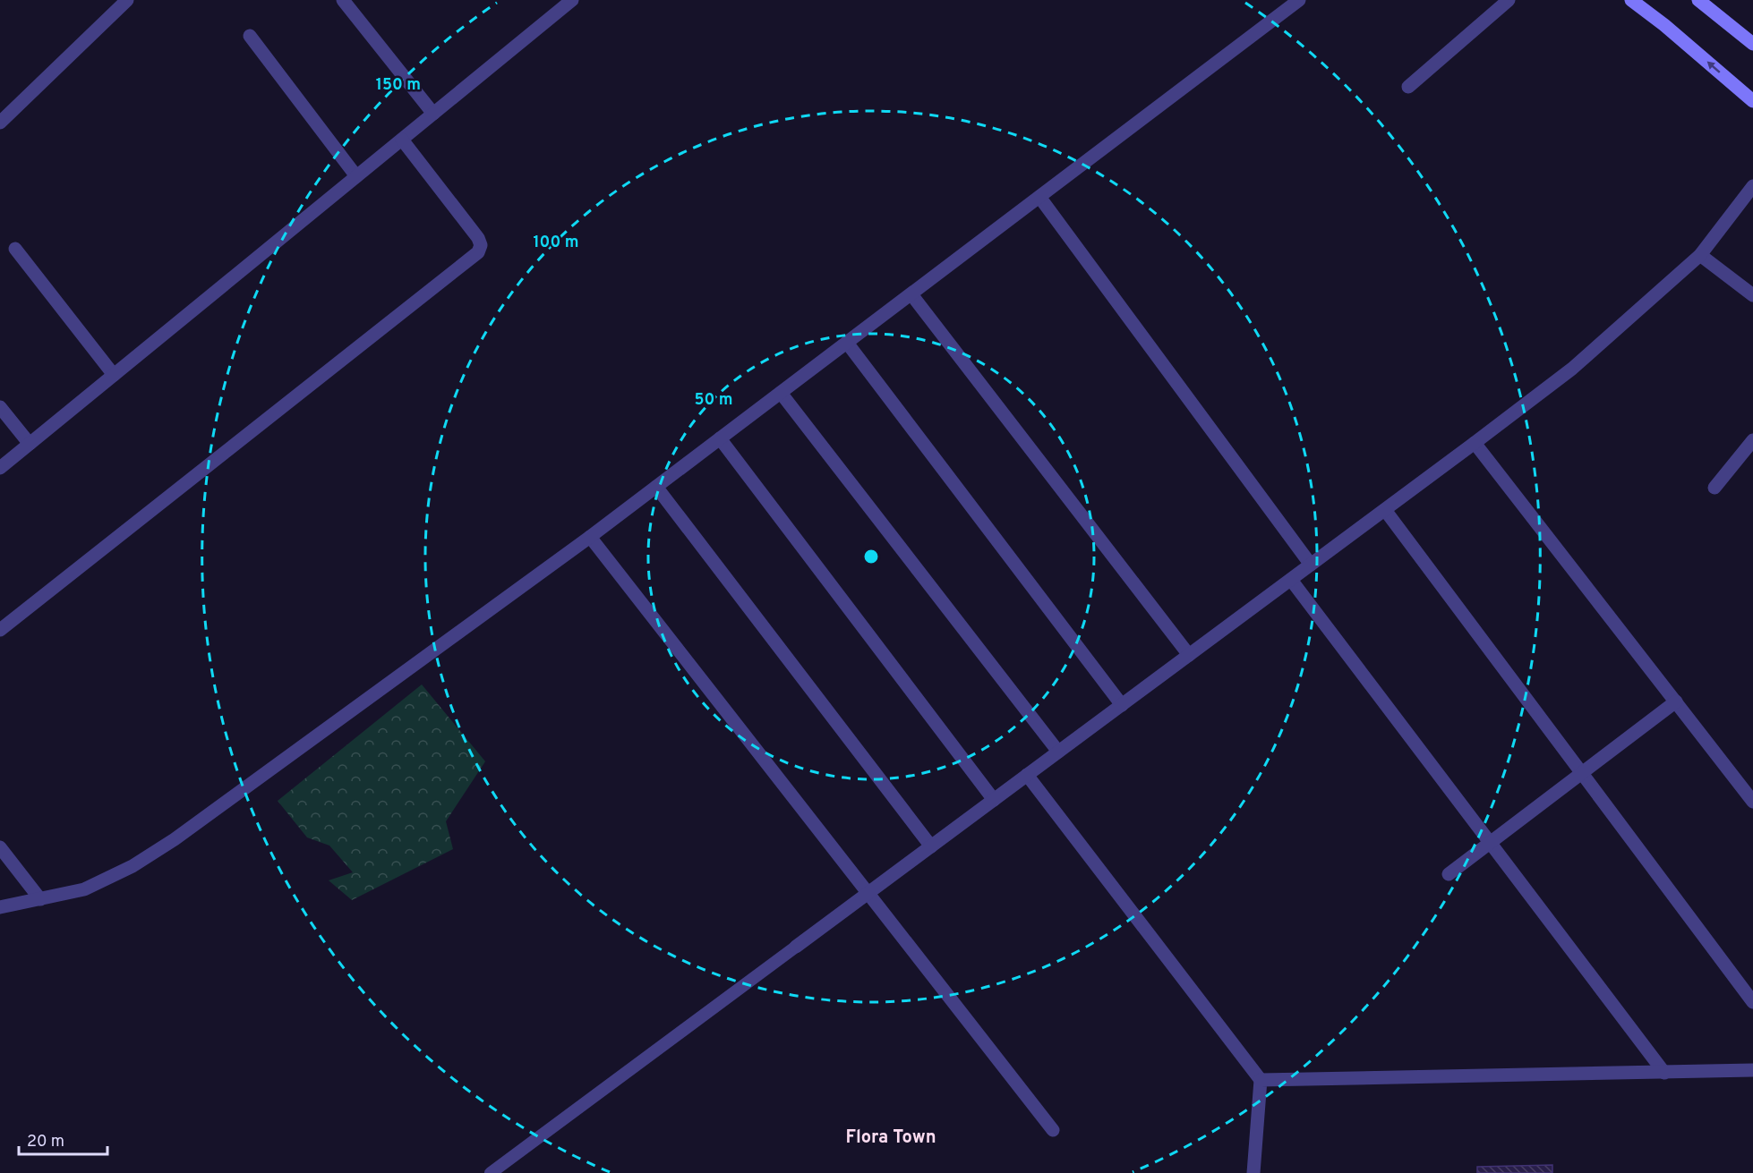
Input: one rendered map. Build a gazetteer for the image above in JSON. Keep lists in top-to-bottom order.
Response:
{
  "districts": ["Flora Town"],
  "scale_bar": "20 m",
  "rings": ["150 m", "100 m", "50 m"]
}
